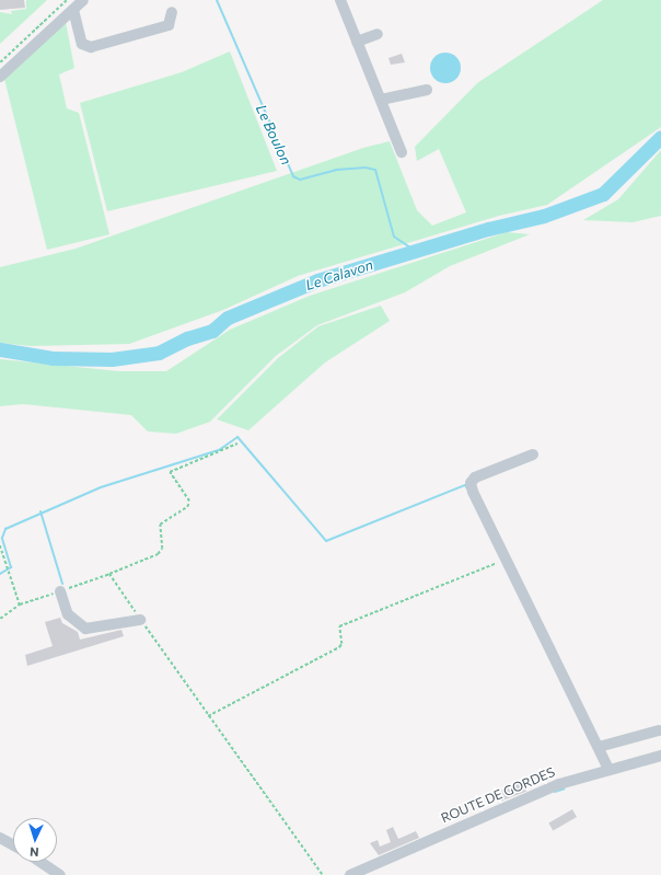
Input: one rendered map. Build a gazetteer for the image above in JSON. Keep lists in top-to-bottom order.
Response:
{
  "streets": {
    "street": ["ROUTE DE GORDES"]
  },
  "water": ["Le Boulon", "Le Calavon"],
  "north": "bottom"
}
